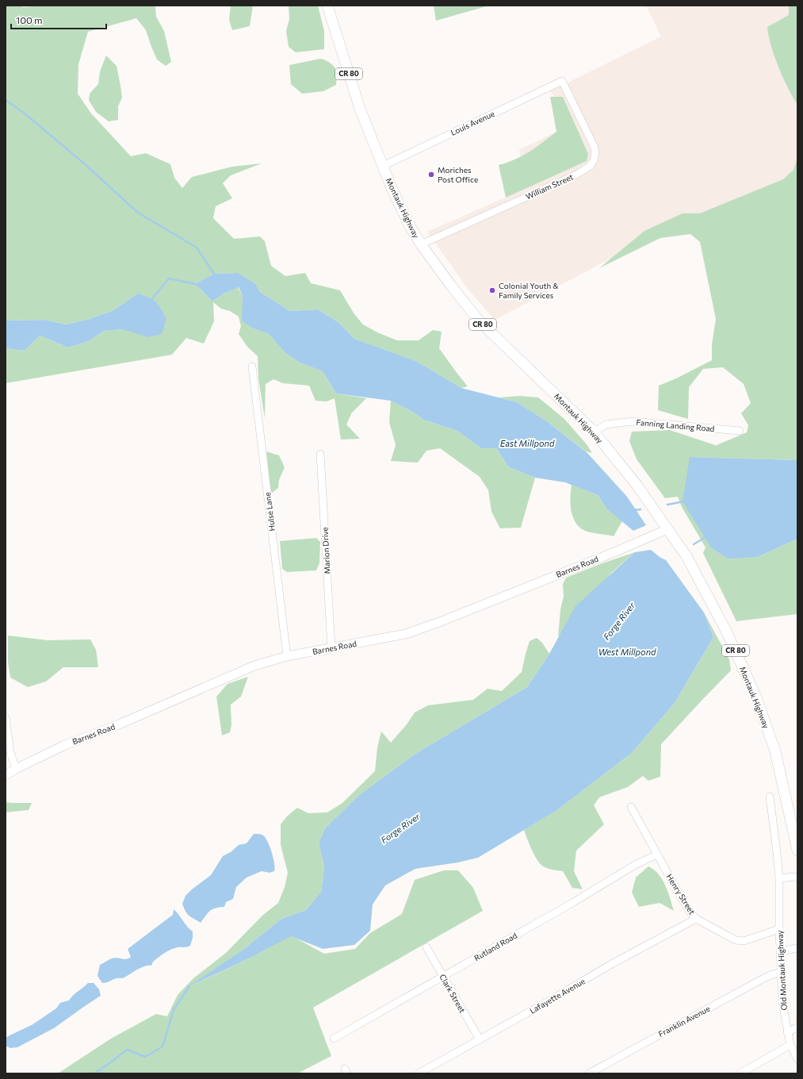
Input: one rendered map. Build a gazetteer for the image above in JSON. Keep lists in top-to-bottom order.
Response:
{
  "streets": {
    "main road": ["CR 80", "Montauk Highway"],
    "street": [
      "Louis Avenue",
      "William Street",
      "Fanning Landing Road",
      "Hulse Lane",
      "Marion Drive",
      "Barnes Road",
      "Henry Street",
      "Rutland Road",
      "Old Montauk Highway",
      "Clark Street",
      "Lafayette Avenue",
      "Franklin Avenue"
    ]
  },
  "crossings": [
    ["Louis Avenue", "William Street"],
    ["Louis Avenue", "Montauk Highway"],
    ["William Street", "Montauk Highway"],
    ["Montauk Highway", "Fanning Landing Road"],
    ["Montauk Highway", "Barnes Road"],
    ["Hulse Lane", "Barnes Road"],
    ["Marion Drive", "Barnes Road"],
    ["Henry Street", "Rutland Road"],
    ["Henry Street", "Old Montauk Highway"],
    ["Henry Street", "Lafayette Avenue"],
    ["Rutland Road", "Clark Street"],
    ["Old Montauk Highway", "Franklin Avenue"],
    ["Clark Street", "Lafayette Avenue"]
  ],
  "water": ["East Millpond", "Forge River", "West Millpond"],
  "places": ["Moriches Post Office", "Colonial Youth & Family Services"],
  "scale_bar": "100 m"
}
